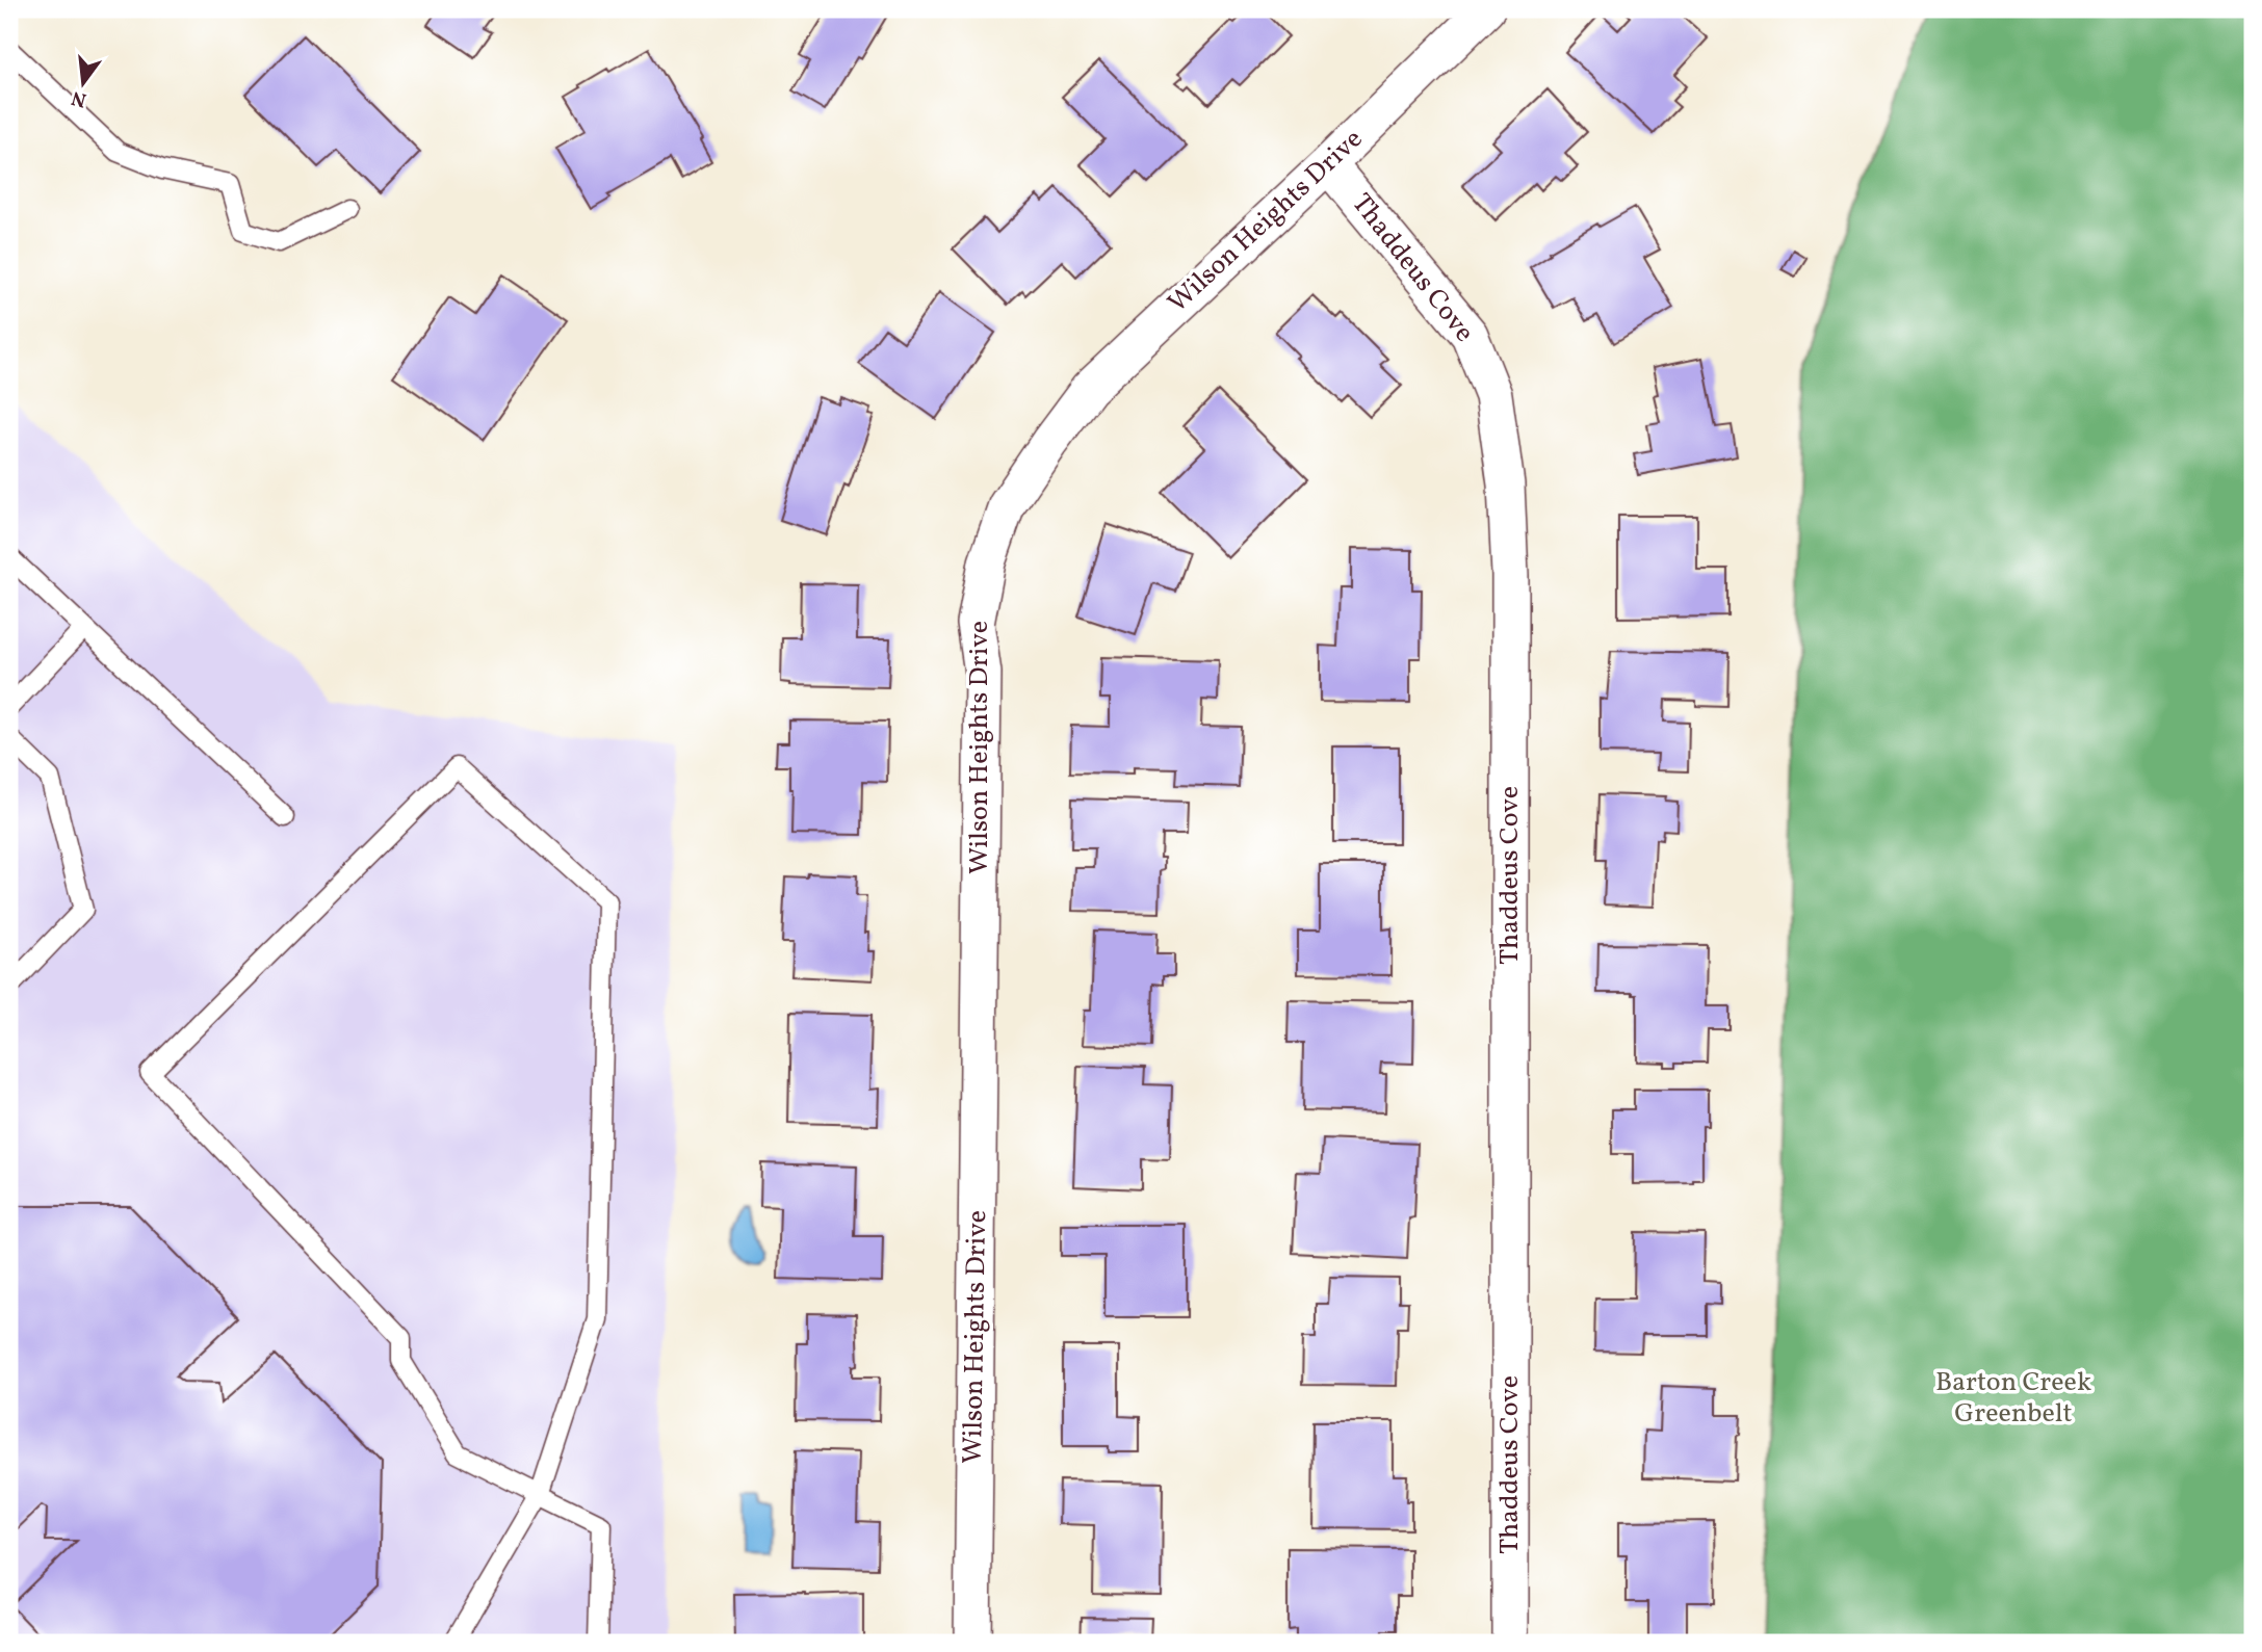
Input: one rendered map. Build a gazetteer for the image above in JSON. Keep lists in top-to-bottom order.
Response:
{
  "streets": {
    "street": ["Wilson Heights Drive", "Thaddeus Cove"]
  },
  "crossings": [
    ["Wilson Heights Drive", "Thaddeus Cove"]
  ],
  "parks": ["Barton Creek Greenbelt"],
  "north": "bottom"
}
